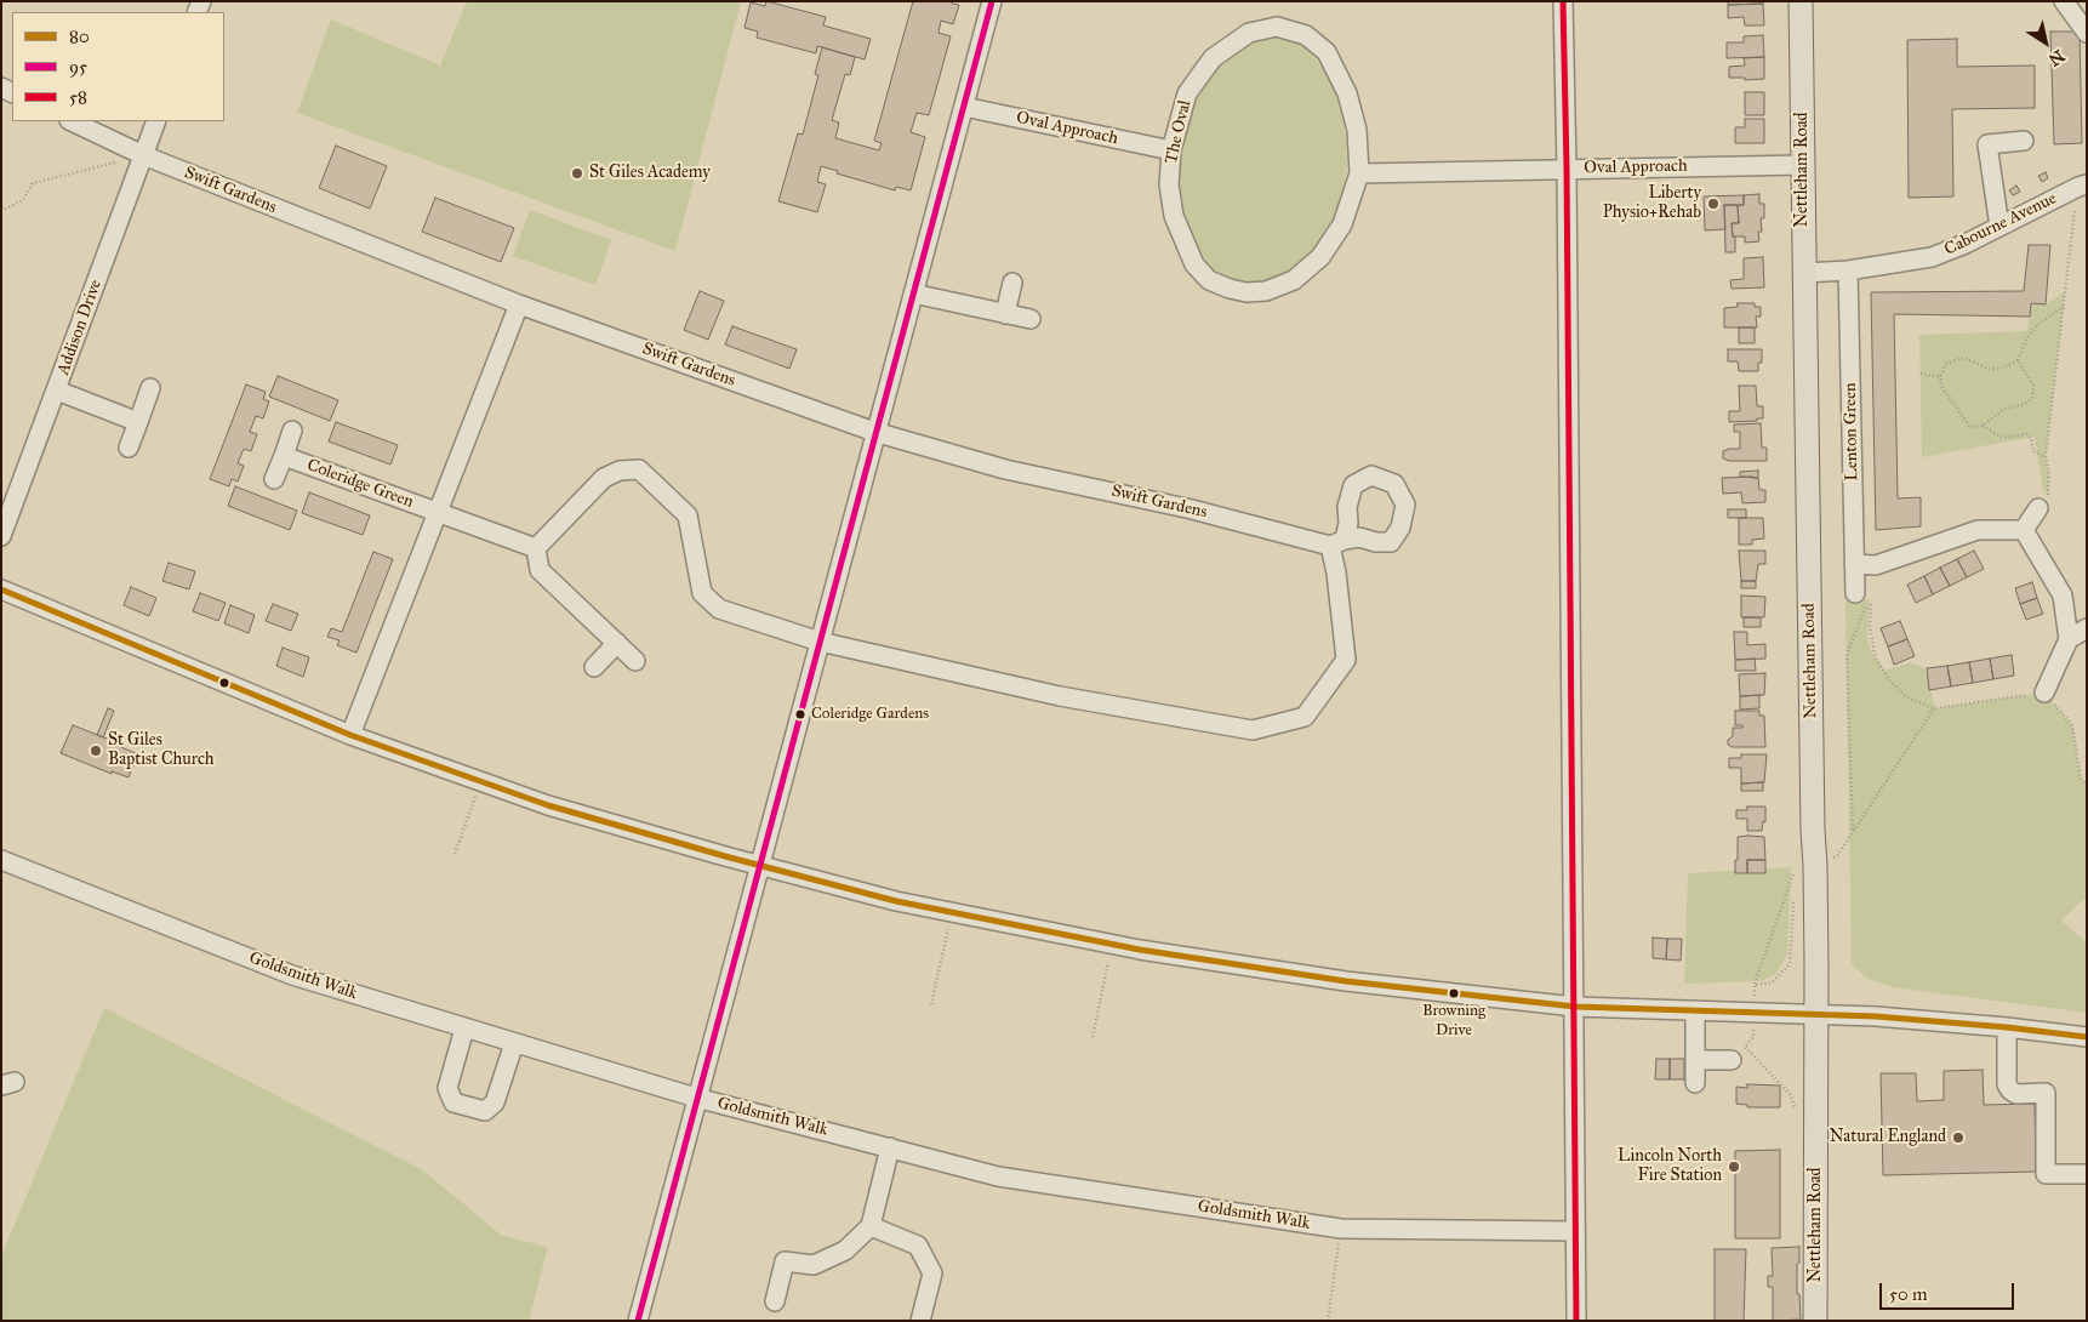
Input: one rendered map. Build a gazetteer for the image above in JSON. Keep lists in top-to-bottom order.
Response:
{
  "streets": {
    "main road": ["Nettleham Road"],
    "street": [
      "Oval Approach",
      "The Oval",
      "Swift Gardens",
      "Cabourne Avenue",
      "Addison Drive",
      "Lenton Green",
      "Coleridge Green",
      "Goldsmith Walk"
    ]
  },
  "crossings": [
    ["Oval Approach", "The Oval"],
    ["Oval Approach", "Nettleham Road"],
    ["Nettleham Road", "Cabourne Avenue"],
    ["Swift Gardens", "Addison Drive"],
    ["Cabourne Avenue", "Lenton Green"]
  ],
  "places": [
    "St Giles Academy",
    "Liberty Physio+Rehab",
    "Coleridge Gardens",
    "St Giles Baptist Church",
    "Browning Drive",
    "Natural England",
    "Lincoln North Fire Station"
  ],
  "lines": ["transit line 95", "transit line 58", "transit line 80"],
  "legend": ["80", "95", "58"],
  "scale_bar": "50 m",
  "north": "bottom right"
}
